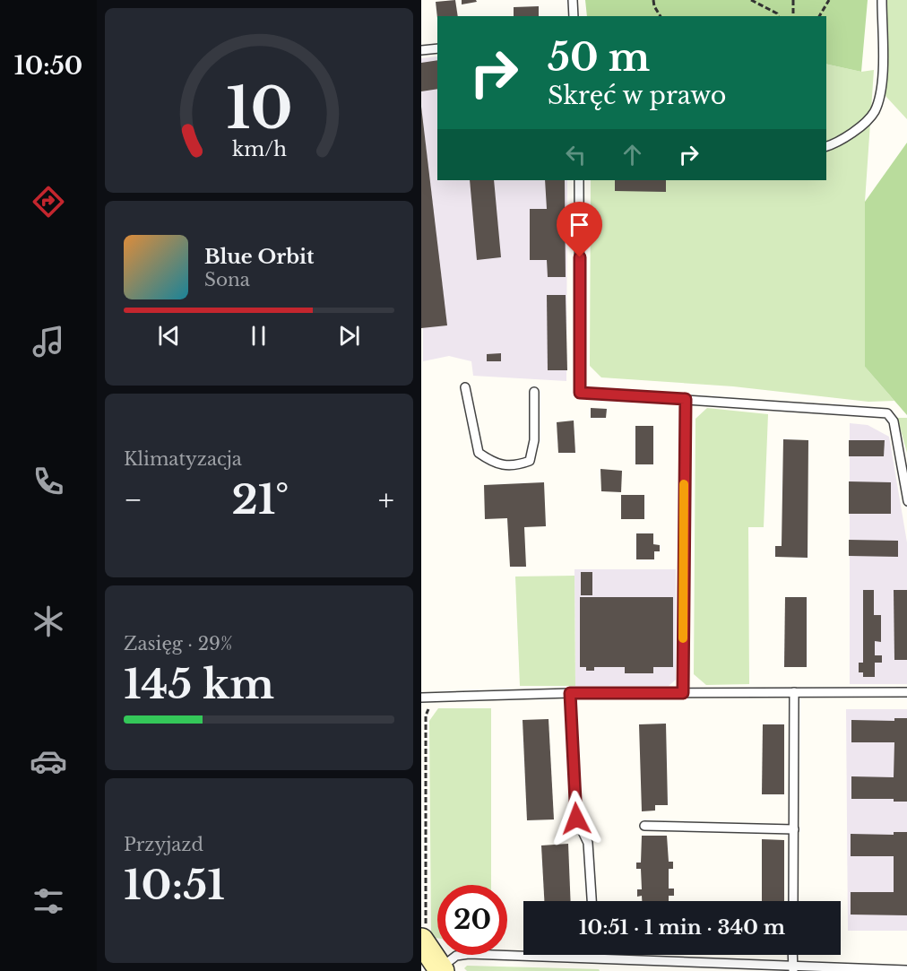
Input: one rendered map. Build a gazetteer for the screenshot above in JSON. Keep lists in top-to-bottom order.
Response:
{
  "page": {
    "tabs": "10:50",
    "turn": ["50 m", "Skręć w prawo"],
    "song": ["Blue Orbit", "Sona"],
    "tile": [
      "Klimatyzacja",
      ["Zasięg · 29%", "145 km"],
      ["Przyjazd", "10:51"]
    ],
    "heat": ["−", "21°", "+"],
    "limit": "20",
    "trip": "10:51 · 1 min · 340 m",
    "gauge": ["10", "km/h"]
  }
}
